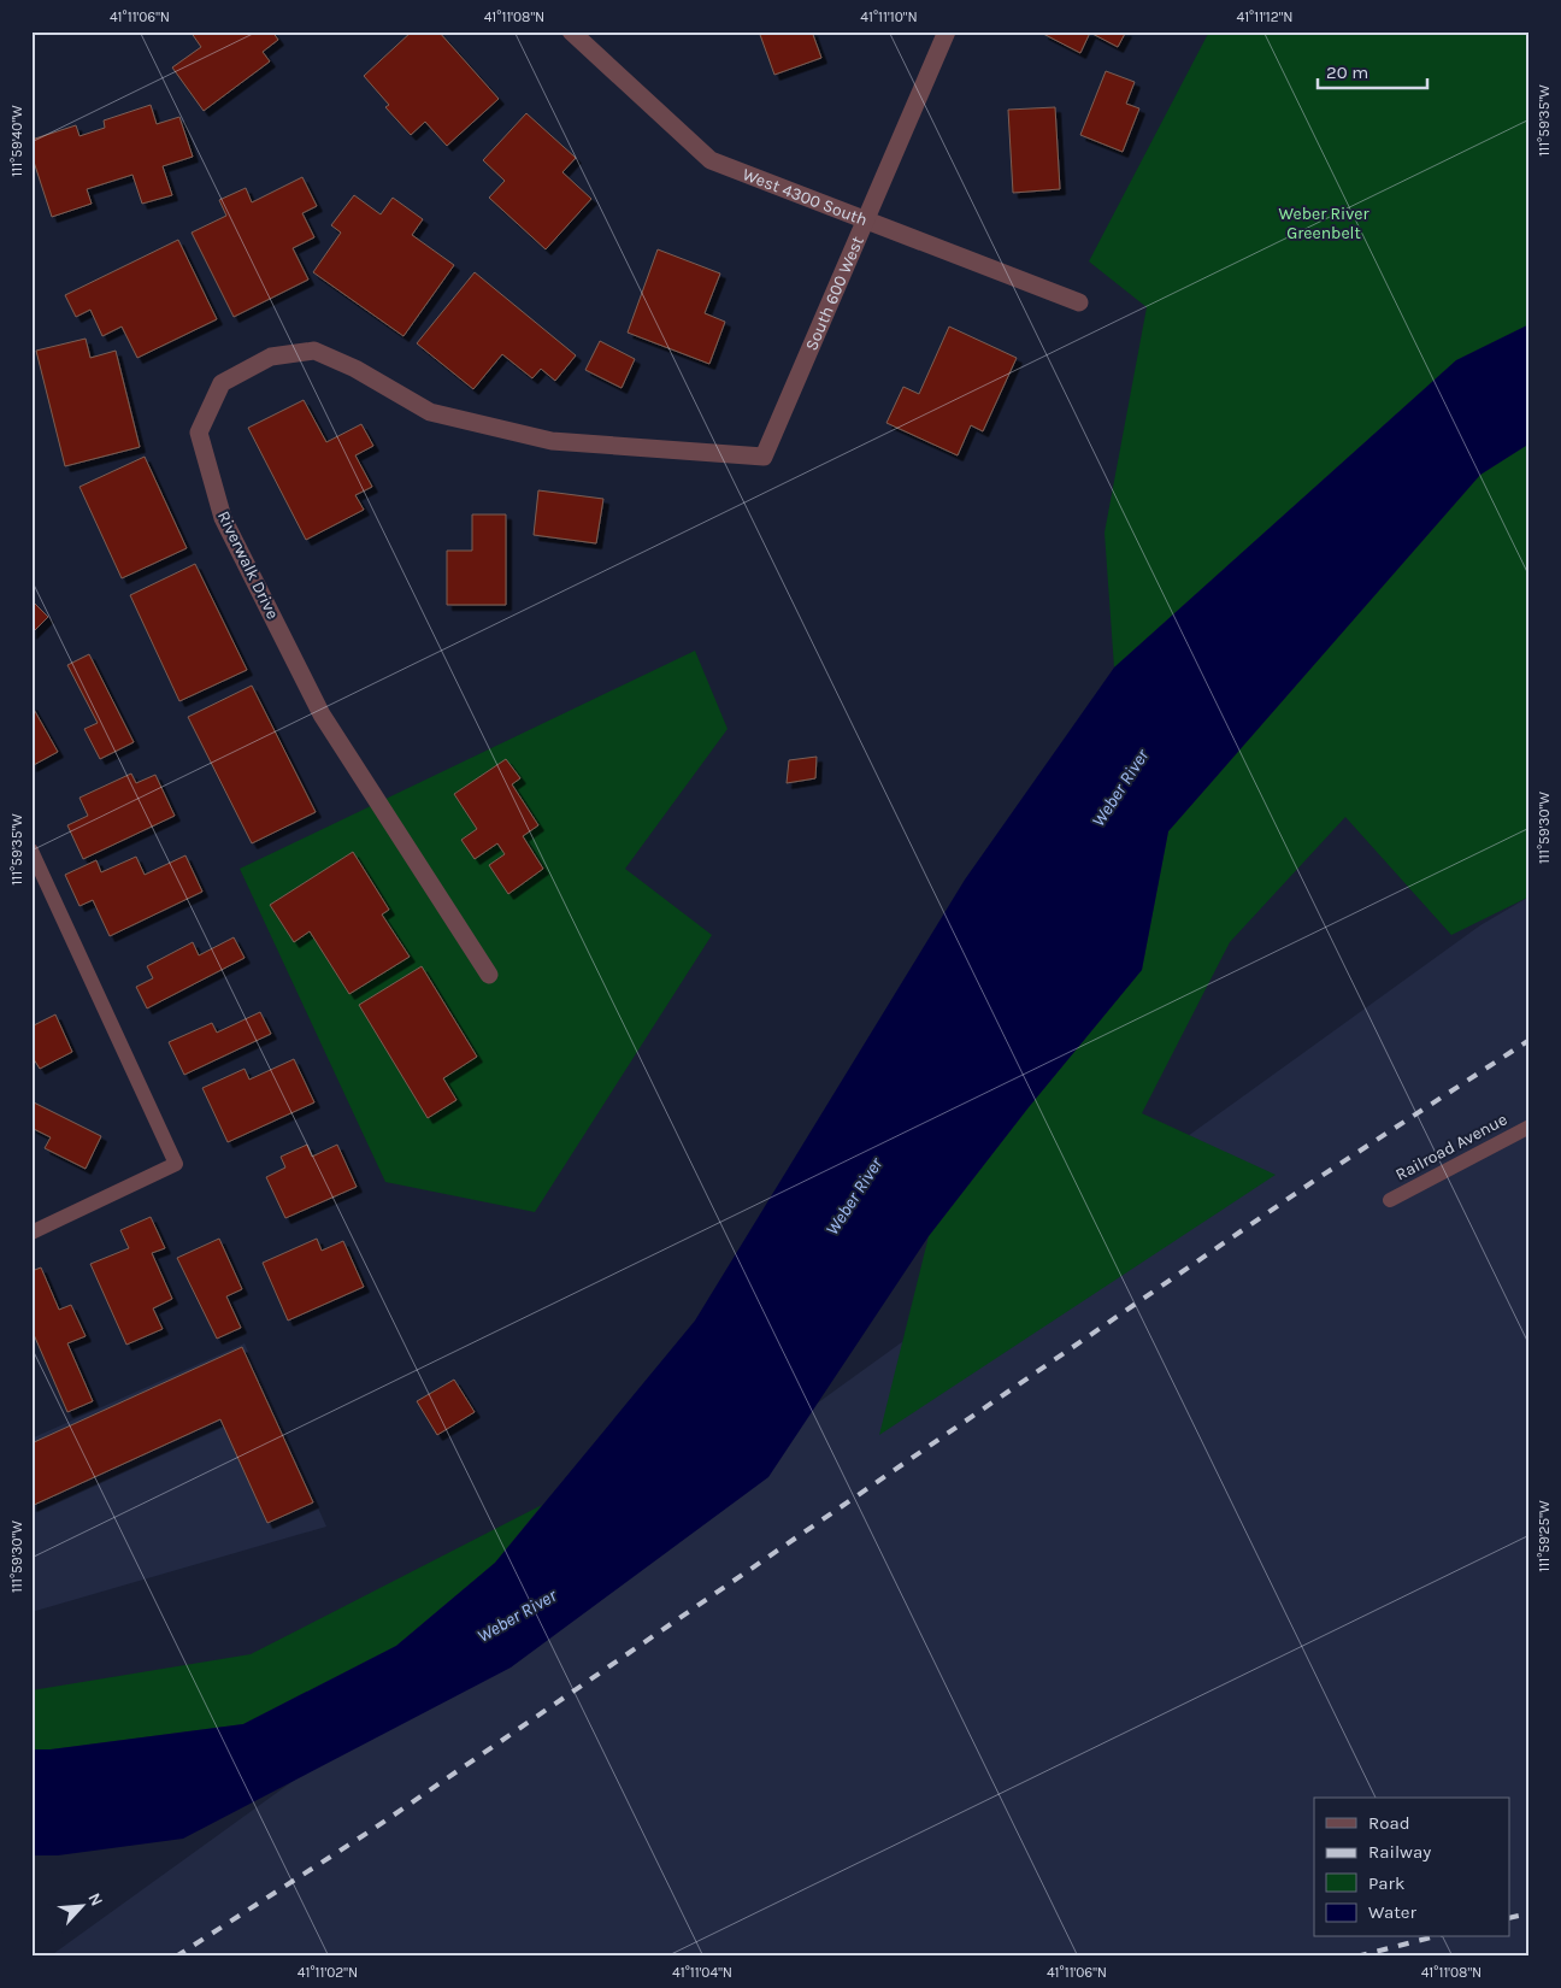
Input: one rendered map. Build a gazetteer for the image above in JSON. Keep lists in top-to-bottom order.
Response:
{
  "streets": {
    "street": ["West 4300 South", "South 600 West", "Riverwalk Drive"],
    "lane": ["Railroad Avenue"]
  },
  "crossings": [
    ["West 4300 South", "South 600 West"],
    ["South 600 West", "Riverwalk Drive"]
  ],
  "water": ["Weber River"],
  "parks": ["Weber River Greenbelt"],
  "legend": [
    "Road",
    "Railway",
    "Park",
    "Water"
  ],
  "scale_bar": "20 m",
  "north": "top right",
  "coordinates": [
    "41°11'06\"N",
    "41°11'08\"N",
    "41°11'10\"N",
    "41°11'12\"N",
    "111°59'35\"W",
    "111°59'40\"W",
    "111°59'30\"W",
    "111°59'25\"W",
    "41°11'02\"N",
    "41°11'04\"N"
  ]
}
